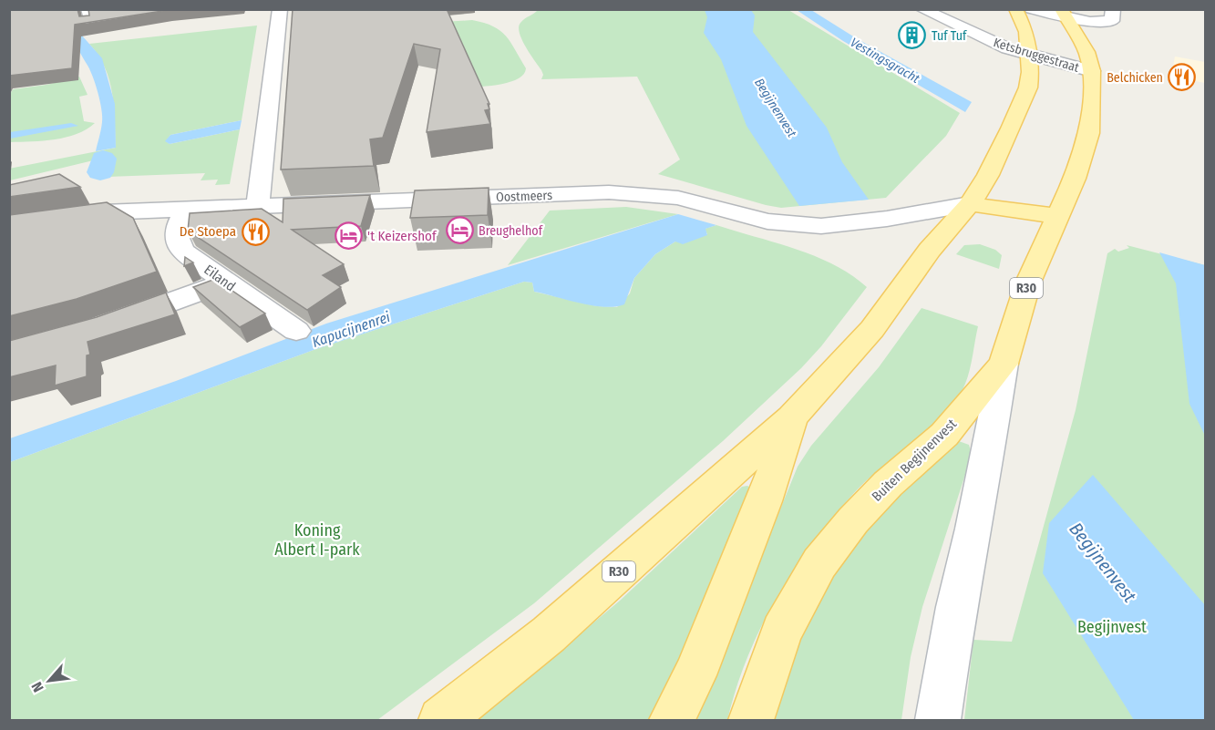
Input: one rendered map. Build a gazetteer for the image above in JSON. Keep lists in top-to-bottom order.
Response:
{
  "streets": {
    "main road": ["R30", "Buiten Begijnenvest"],
    "street": ["Ketsbruggestraat", "Oostmeers", "Eiland"]
  },
  "crossings": [
    ["Ketsbruggestraat", "R30"],
    ["Ketsbruggestraat", "Buiten Begijnenvest"],
    ["Oostmeers", "Eiland"],
    ["Oostmeers", "R30"],
    ["R30", "Buiten Begijnenvest"]
  ],
  "water": ["Vestingsgracht", "Begijnenvest", "Kapucijnenrei"],
  "parks": ["Koning Albert I-park", "Begijnvest"],
  "places": {
    "building": ["Tuf Tuf"],
    "restaurant": ["Belchicken", "De Stoepa"],
    "hotel": ["Breughelhof", "'t Keizershof"]
  },
  "north": "bottom left"
}
